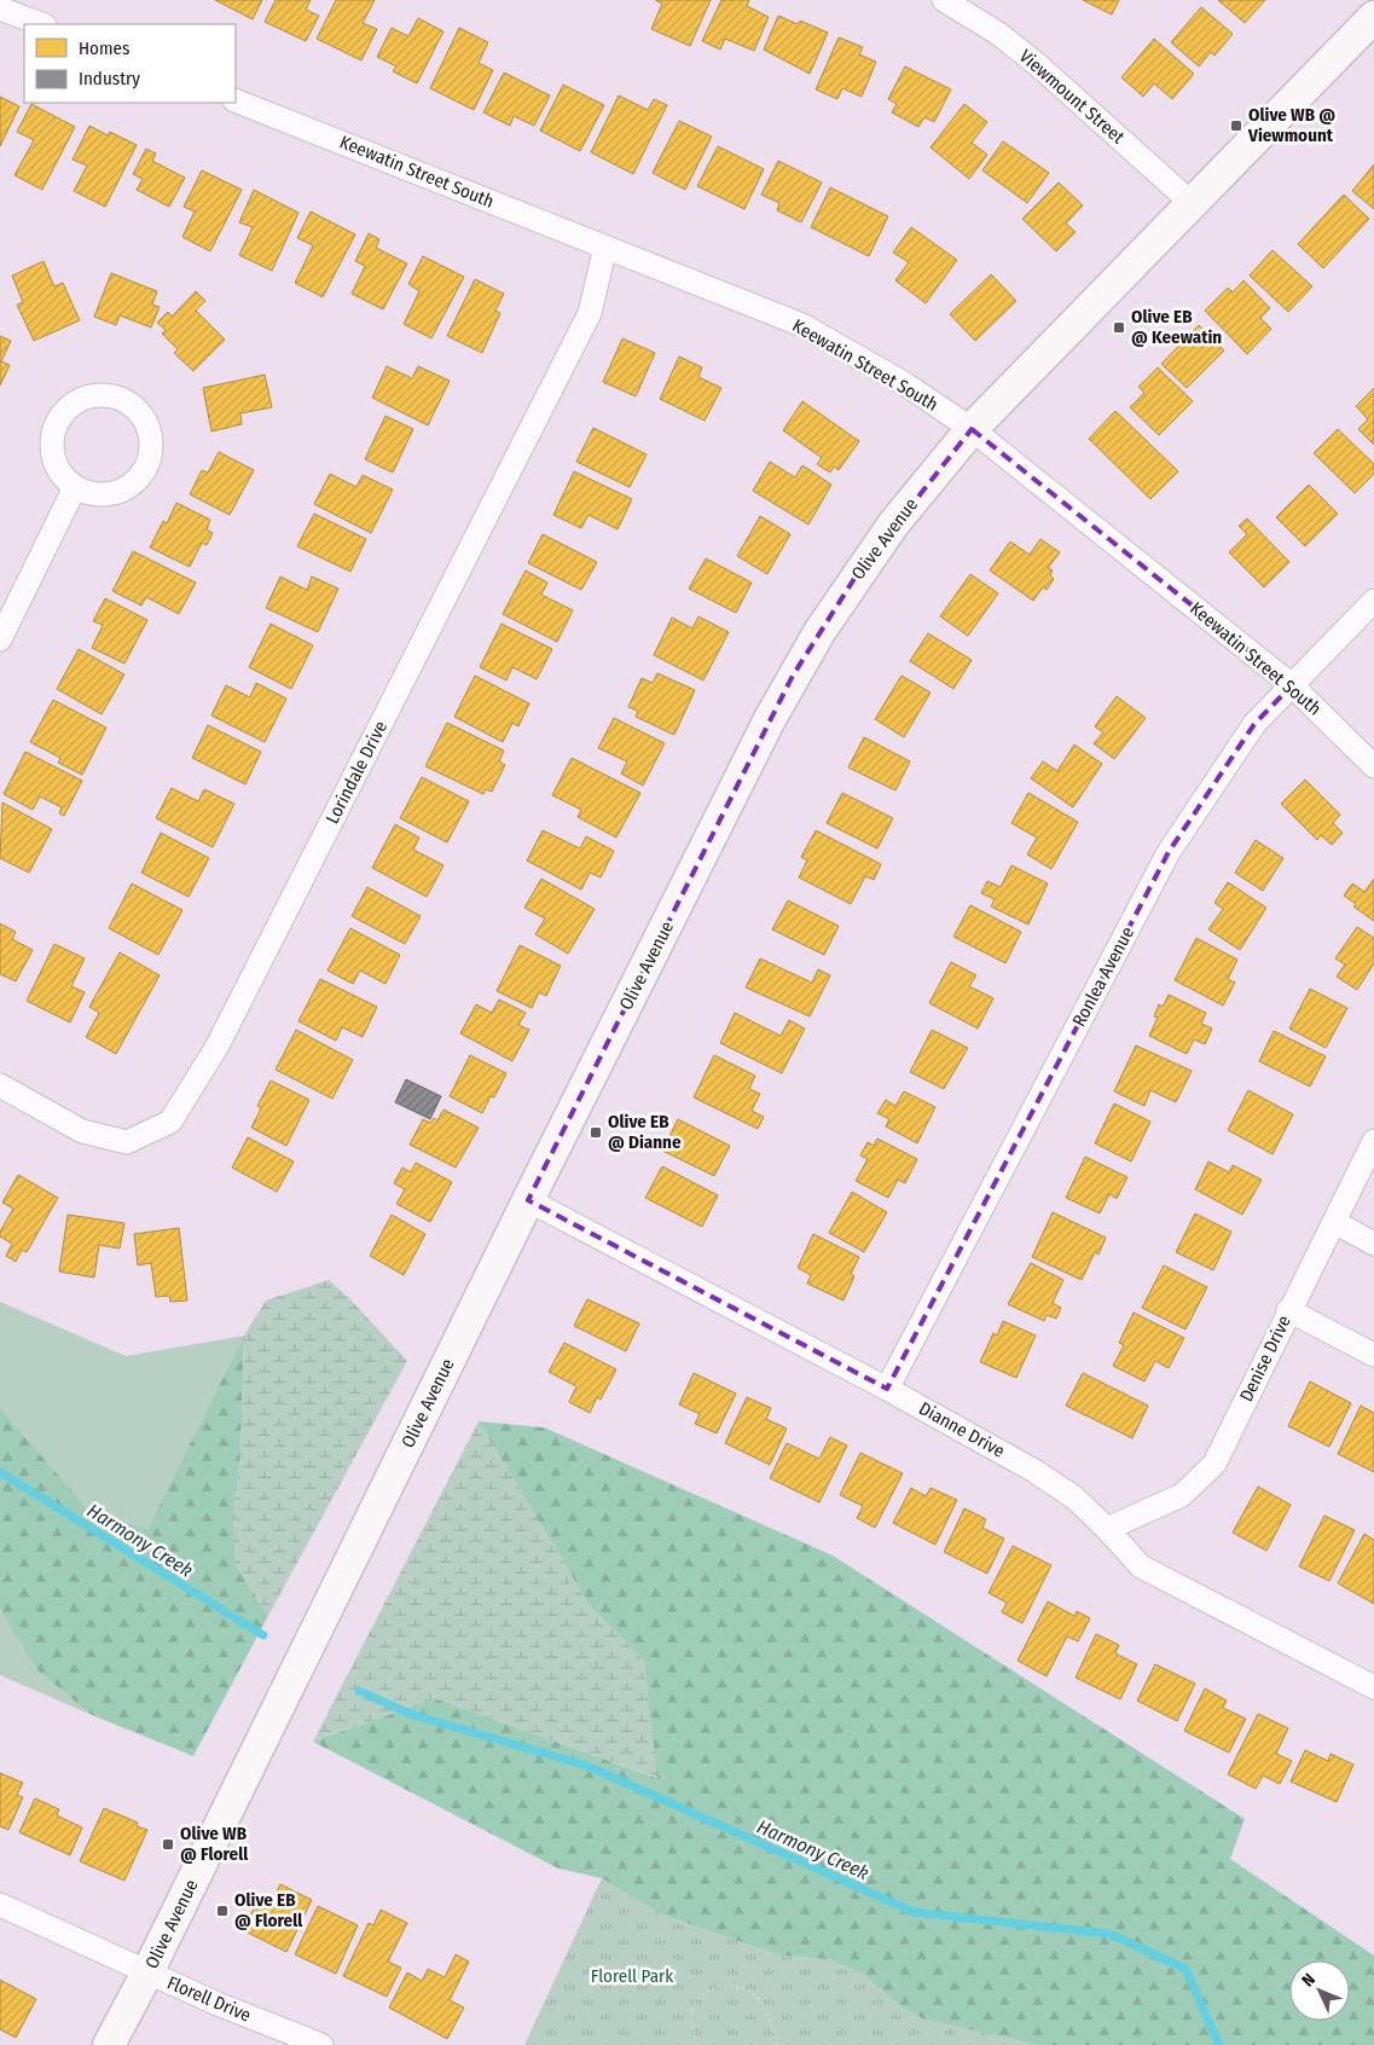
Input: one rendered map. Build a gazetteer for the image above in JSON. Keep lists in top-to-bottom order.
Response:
{
  "streets": {
    "main road": ["Olive Avenue"],
    "street": [
      "Viewmount Street",
      "Keewatin Street South",
      "Lorindale Drive",
      "Ronlea Avenue",
      "Denise Drive",
      "Dianne Drive",
      "Florell Drive"
    ]
  },
  "crossings": [
    ["Viewmount Street", "Olive Avenue"],
    ["Keewatin Street South", "Olive Avenue"],
    ["Keewatin Street South", "Lorindale Drive"],
    ["Keewatin Street South", "Ronlea Avenue"],
    ["Olive Avenue", "Dianne Drive"],
    ["Olive Avenue", "Florell Drive"],
    ["Ronlea Avenue", "Dianne Drive"],
    ["Denise Drive", "Dianne Drive"]
  ],
  "water": ["Harmony Creek"],
  "parks": ["Florell Park"],
  "places": {
    "transit": [
      "Olive WB @ Viewmount",
      "Olive EB @ Keewatin",
      "Olive EB @ Dianne",
      "Olive WB @ Florell",
      "Olive EB @ Florell"
    ]
  },
  "legend": ["Homes", "Industry"],
  "north": "top left"
}
